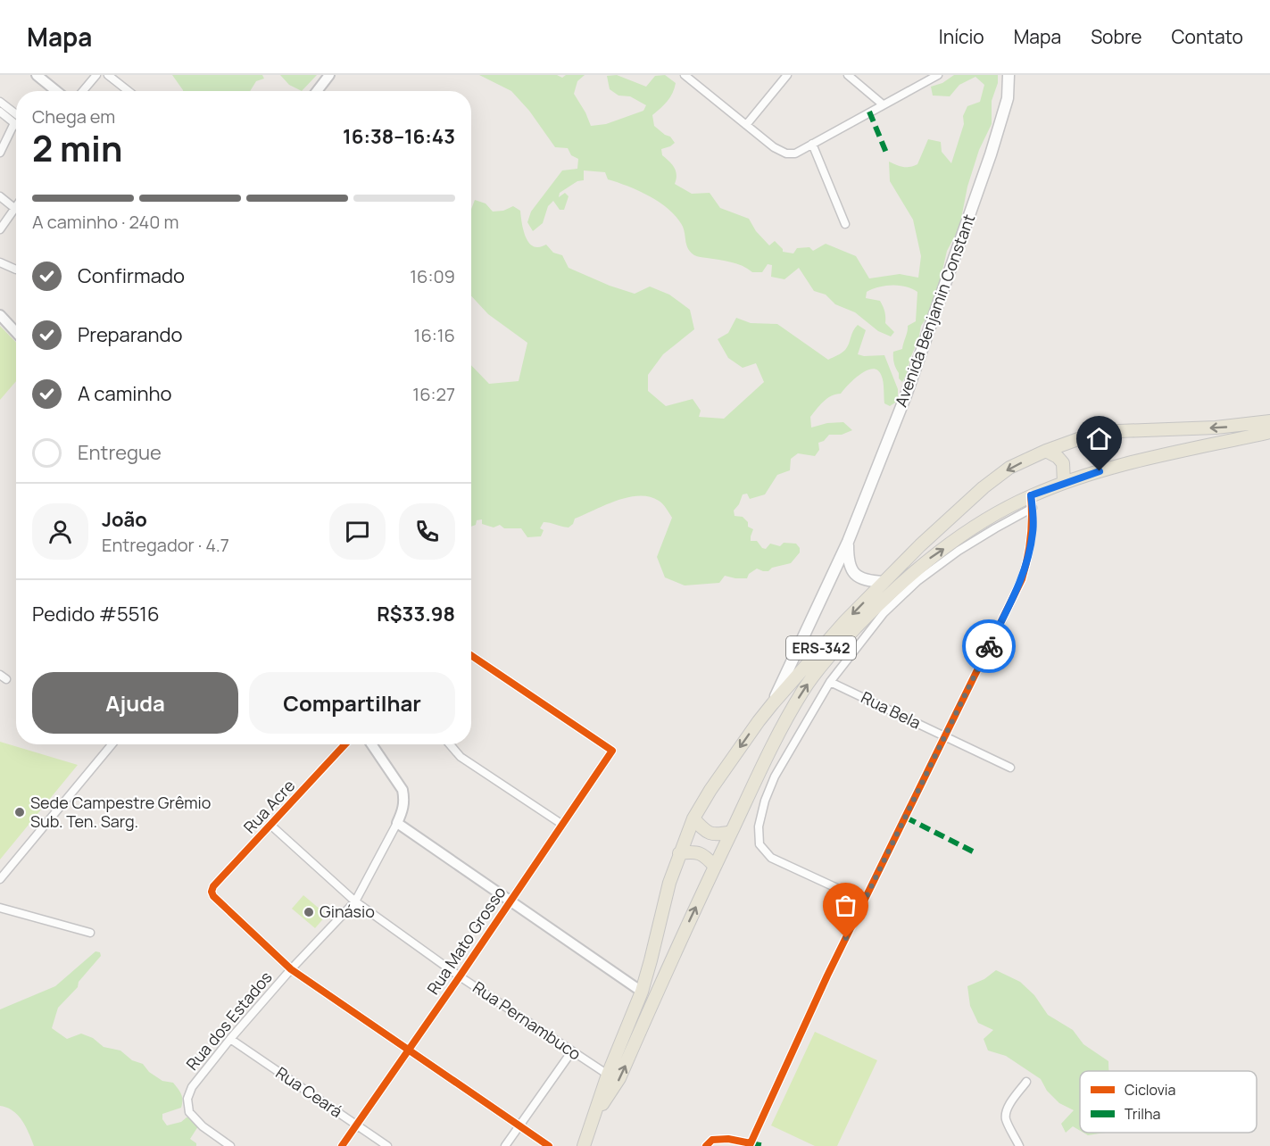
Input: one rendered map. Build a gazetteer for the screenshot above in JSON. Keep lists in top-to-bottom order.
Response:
{
  "streets": {
    "main road": ["Avenida Benjamin Constant", "ERS-342"],
    "street": [
      "Rua Bela",
      "Rua Acre",
      "Rua Mato Grosso",
      "Rua dos Estados",
      "Rua Pernambuco",
      "Rua Ceará"
    ]
  },
  "crossings": [
    ["Avenida Benjamin Constant", "ERS-342"],
    ["ERS-342", "Rua Pernambuco"],
    ["Rua Acre", "Rua dos Estados"],
    ["Rua Acre", "Rua Pernambuco"],
    ["Rua Mato Grosso", "Rua Pernambuco"],
    ["Rua Mato Grosso", "Rua Ceará"],
    ["Rua dos Estados", "Rua Pernambuco"],
    ["Rua dos Estados", "Rua Ceará"]
  ],
  "places": ["Sede Campestre Grêmio Sub. Ten. Sarg.", "Ginásio"],
  "legend": ["Ciclovia", "Trilha"],
  "page": {
    "header": "Mapa",
    "nav": [
      "Início",
      "Mapa",
      "Sobre",
      "Contato"
    ],
    "heading": ["2 min", "Chega em", "16:38–16:43"],
    "panel": [
      "João",
      "Entregador · 4.7",
      "Pedido #5516",
      "R$33.98"
    ],
    "bar": "A caminho · 240 m",
    "list": [
      ["Confirmado", "16:09"],
      ["Preparando", "16:16"],
      ["A caminho", "16:27"],
      "Entregue"
    ],
    "buttons": ["Ajuda", "Compartilhar"]
  }
}
